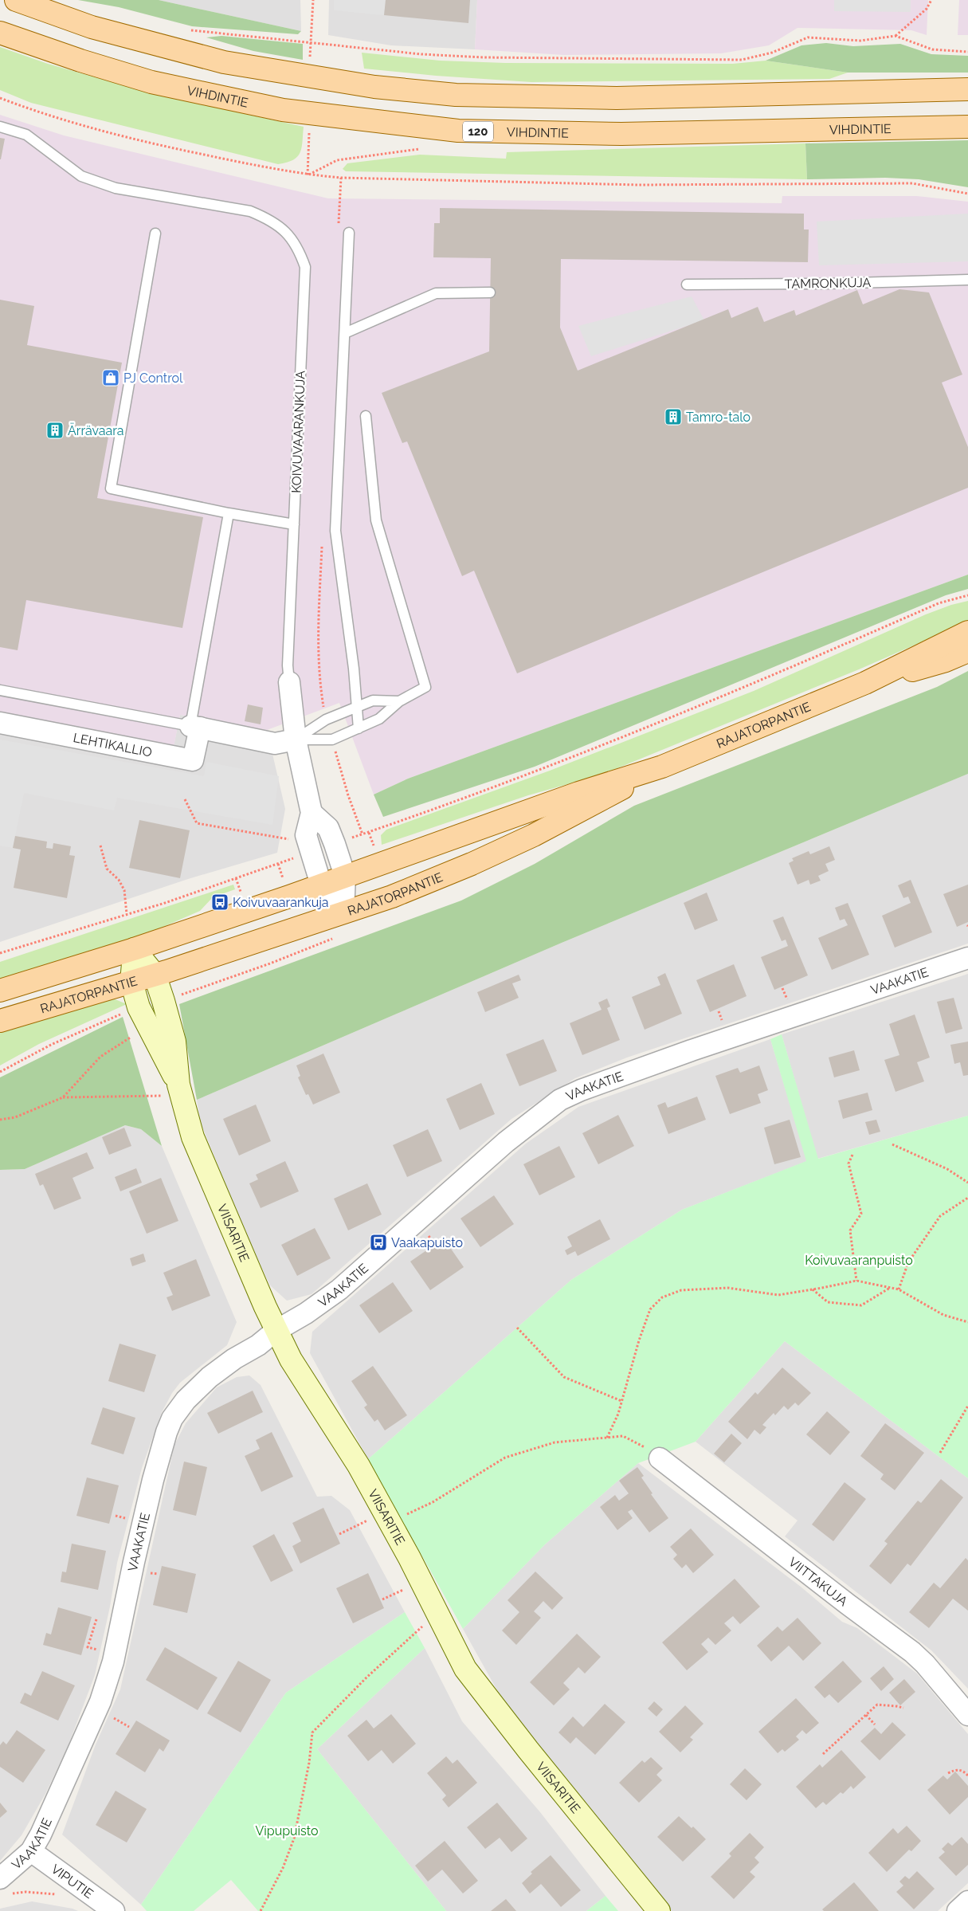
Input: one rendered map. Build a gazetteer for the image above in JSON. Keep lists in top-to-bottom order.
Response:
{
  "streets": {
    "main road": ["VIHDINTIE", "120", "RAJATORPANTIE"],
    "street": [
      "KOIVUVAARANKUJA",
      "LEHTIKALLIO",
      "VAAKATIE",
      "VIISARITIE",
      "VIITTAKUJA",
      "VIPUTIE"
    ],
    "lane": ["TAMRONKUJA"]
  },
  "crossings": [
    ["KOIVUVAARANKUJA", "RAJATORPANTIE"],
    ["RAJATORPANTIE", "VIISARITIE"],
    ["VAAKATIE", "VIISARITIE"],
    ["VAAKATIE", "VIPUTIE"]
  ],
  "parks": ["Koivuvaaranpuisto", "Vipupuisto"],
  "places": {
    "shop": ["PJ Control"],
    "building": ["Tamro-talo", "Ärrävaara"],
    "bus stop": ["Koivuvaarankuja", "Vaakapuisto"]
  }
}
